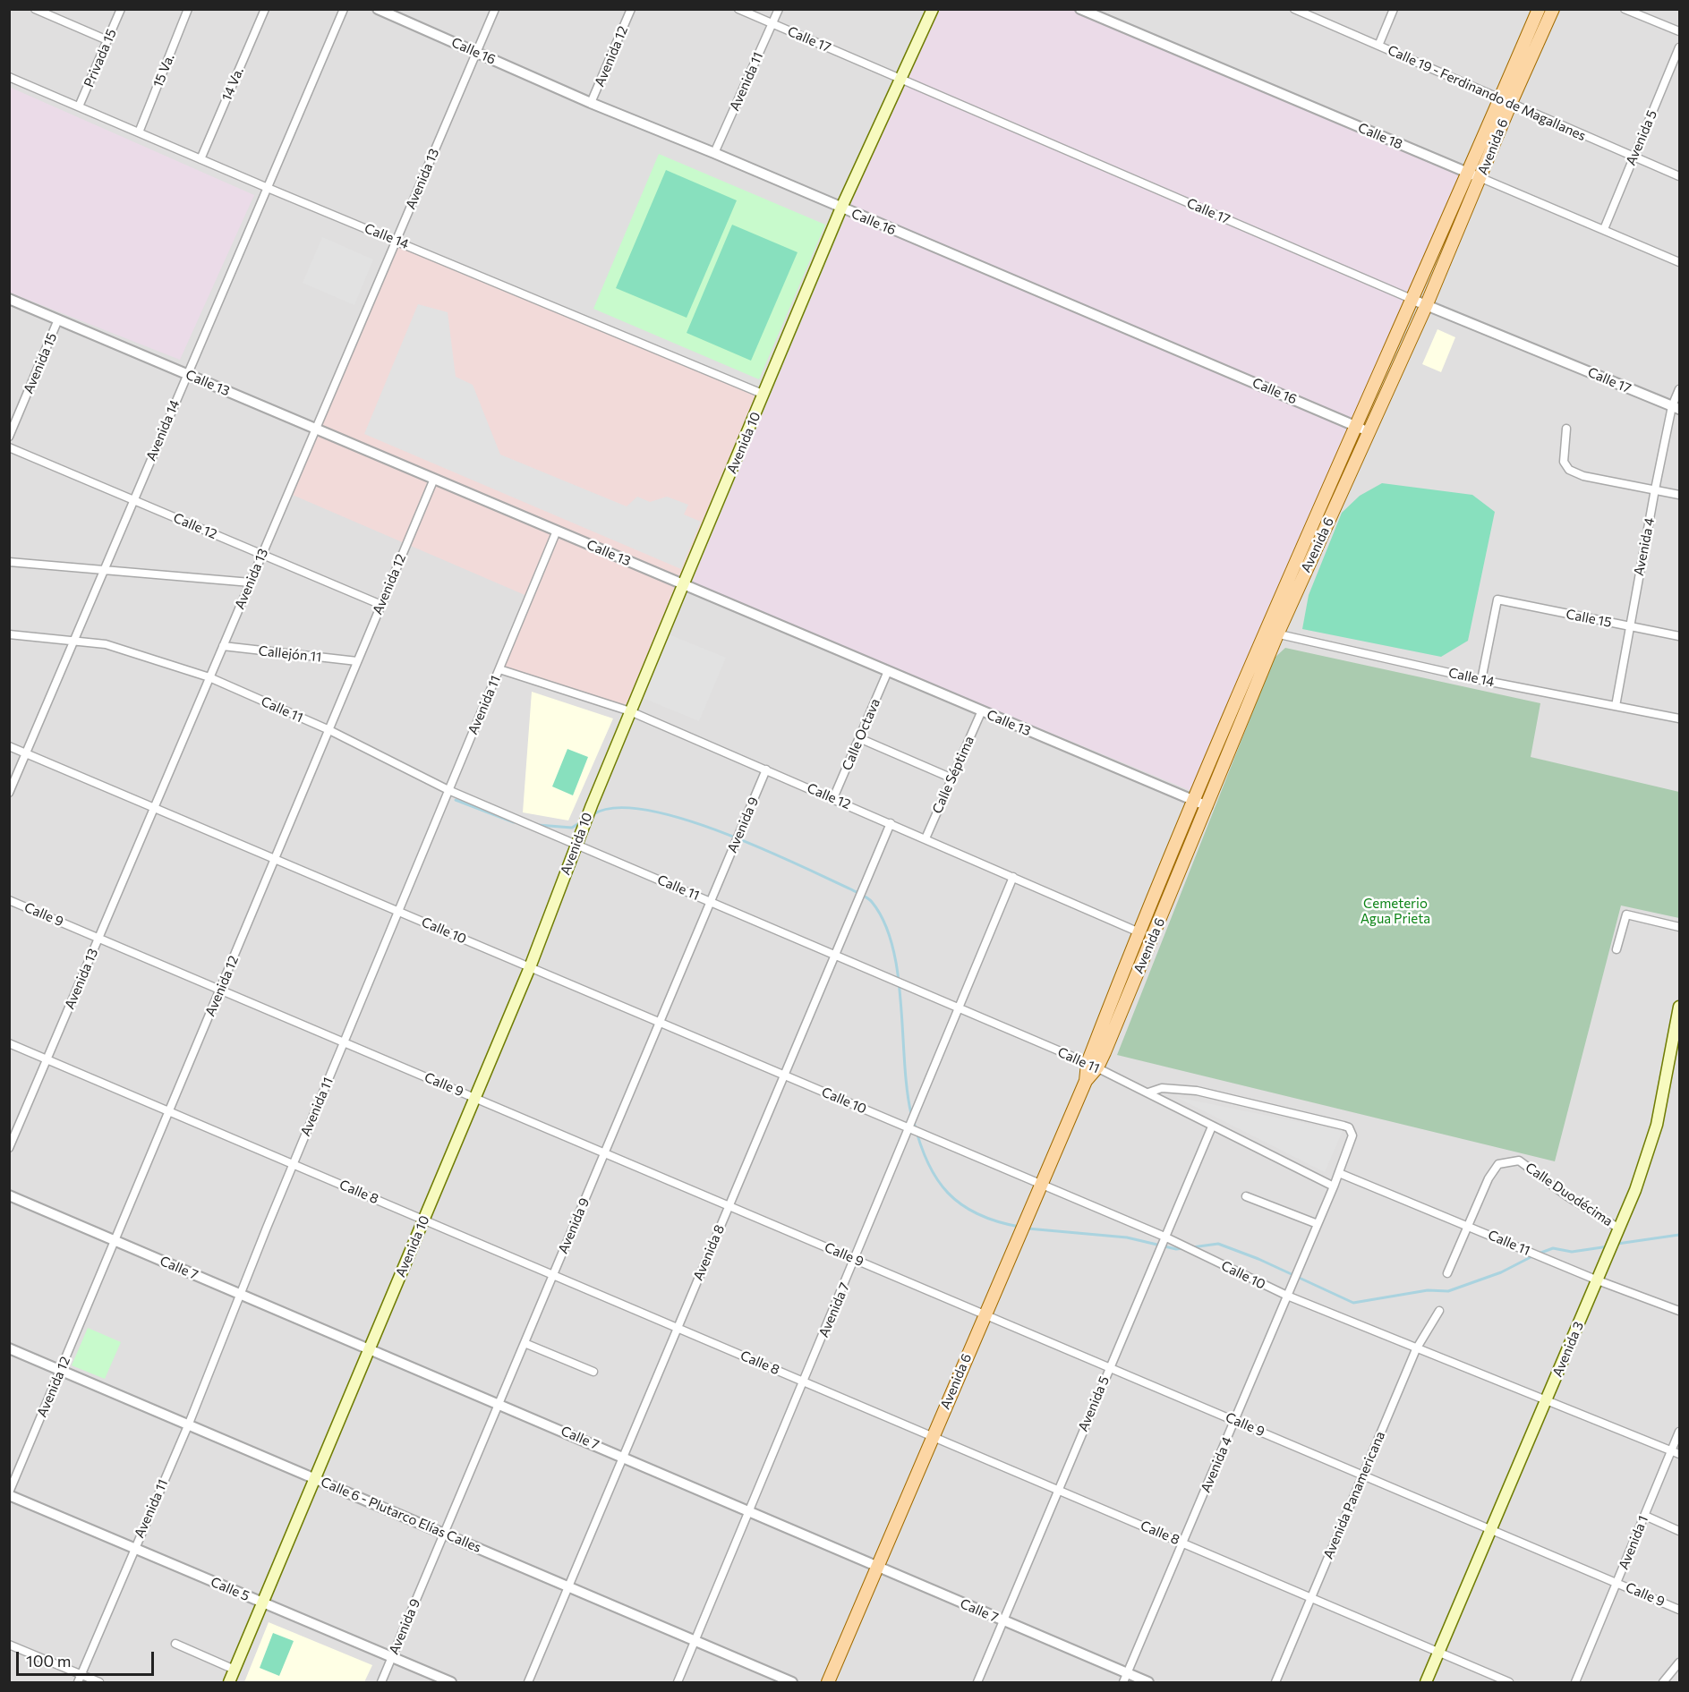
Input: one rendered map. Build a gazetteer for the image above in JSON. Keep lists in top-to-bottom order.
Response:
{
  "streets": {
    "main road": ["Avenida 6", "Avenida 10", "Avenida 3"],
    "street": [
      "Calle 17",
      "Calle 16",
      "Avenida 12",
      "Privada 15",
      "15 Va.",
      "Avenida 11",
      "14 Va.",
      "Calle 19 - Ferdinando de Magallanes",
      "Calle 18",
      "Avenida 5",
      "Avenida 13",
      "Calle 14",
      "Avenida 15",
      "Calle 13",
      "Avenida 14",
      "Calle 12",
      "Avenida 4",
      "Calle 15",
      "Callejón 11",
      "Calle 11",
      "Calle Octava",
      "Calle Séptima",
      "Avenida 9",
      "Calle 9",
      "Calle 10",
      "Calle 8",
      "Calle Duodécima",
      "Avenida 8",
      "Calle 7",
      "Avenida 7",
      "Avenida Panamericana",
      "Calle 6 - Plutarco Elías Calles",
      "Avenida 1",
      "Calle 5"
    ]
  },
  "crossings": [
    ["Calle 17", "Avenida 11"],
    ["Calle 17", "Avenida 6"],
    ["Calle 17", "Avenida 10"],
    ["Calle 17", "Avenida 4"],
    ["Calle 16", "Avenida 12"],
    ["Calle 16", "Avenida 11"],
    ["Calle 16", "Avenida 6"],
    ["Calle 16", "Avenida 13"],
    ["Calle 16", "Avenida 10"],
    ["Avenida 12", "Calle 13"],
    ["Avenida 12", "Calle 12"],
    ["Avenida 12", "Callejón 11"],
    ["Avenida 12", "Calle 11"],
    ["Avenida 12", "Calle 9"],
    ["Avenida 12", "Calle 10"],
    ["Avenida 12", "Calle 8"],
    ["Avenida 12", "Calle 7"],
    ["Avenida 12", "Calle 6 - Plutarco Elías Calles"],
    ["Avenida 12", "Calle 5"],
    ["Privada 15", "Calle 14"],
    ["15 Va.", "Calle 14"],
    ["Avenida 11", "Calle 13"],
    ["Avenida 11", "Calle 12"],
    ["Avenida 11", "Calle 11"],
    ["Avenida 11", "Calle 9"],
    ["Avenida 11", "Calle 10"],
    ["Avenida 11", "Calle 8"],
    ["Avenida 11", "Calle 7"],
    ["Avenida 11", "Calle 6 - Plutarco Elías Calles"],
    ["Avenida 11", "Calle 5"],
    ["14 Va.", "Calle 14"],
    ["Calle 19 - Ferdinando de Magallanes", "Avenida 5"],
    ["Calle 19 - Ferdinando de Magallanes", "Avenida 6"],
    ["Calle 18", "Avenida 5"],
    ["Calle 18", "Avenida 6"],
    ["Avenida 5", "Calle 11"],
    ["Avenida 5", "Calle 9"],
    ["Avenida 5", "Calle 10"],
    ["Avenida 5", "Calle 8"],
    ["Avenida 5", "Calle 7"],
    ["Avenida 6", "Calle 14"],
    ["Avenida 6", "Calle 13"],
    ["Avenida 6", "Calle 12"],
    ["Avenida 6", "Calle 11"],
    ["Avenida 6", "Calle 9"],
    ["Avenida 6", "Calle 10"],
    ["Avenida 6", "Calle 8"],
    ["Avenida 6", "Calle 7"],
    ["Avenida 13", "Calle 14"],
    ["Avenida 13", "Calle 13"],
    ["Avenida 13", "Calle 12"],
    ["Avenida 13", "Callejón 11"],
    ["Avenida 13", "Calle 11"],
    ["Avenida 13", "Calle 9"],
    ["Avenida 13", "Calle 10"],
    ["Avenida 13", "Calle 8"],
    ["Calle 14", "Avenida 14"],
    ["Calle 14", "Avenida 10"],
    ["Calle 14", "Avenida 4"],
    ["Calle 14", "Calle 15"],
    ["Avenida 15", "Calle 13"],
    ["Calle 13", "Avenida 14"],
    ["Calle 13", "Avenida 10"],
    ["Calle 13", "Calle Octava"],
    ["Calle 13", "Calle Séptima"],
    ["Avenida 14", "Calle 12"],
    ["Avenida 14", "Calle 11"],
    ["Avenida 14", "Calle 10"],
    ["Avenida 10", "Calle 12"],
    ["Avenida 10", "Calle 11"],
    ["Avenida 10", "Calle 9"],
    ["Avenida 10", "Calle 10"],
    ["Avenida 10", "Calle 8"],
    ["Avenida 10", "Calle 7"],
    ["Avenida 10", "Calle 6 - Plutarco Elías Calles"],
    ["Avenida 10", "Calle 5"],
    ["Calle 12", "Calle Octava"],
    ["Calle 12", "Calle Séptima"],
    ["Calle 12", "Avenida 9"],
    ["Calle 12", "Avenida 8"],
    ["Calle 12", "Avenida 7"],
    ["Avenida 4", "Calle 15"],
    ["Avenida 4", "Calle 11"],
    ["Avenida 4", "Calle 9"],
    ["Avenida 4", "Calle 10"],
    ["Avenida 4", "Calle 8"],
    ["Avenida 4", "Calle 7"],
    ["Calle 11", "Avenida 9"],
    ["Calle 11", "Calle Duodécima"],
    ["Calle 11", "Avenida 8"],
    ["Calle 11", "Avenida 7"],
    ["Calle 11", "Avenida 3"],
    ["Avenida 9", "Calle 9"],
    ["Avenida 9", "Calle 10"],
    ["Avenida 9", "Calle 8"],
    ["Avenida 9", "Calle 7"],
    ["Avenida 9", "Calle 6 - Plutarco Elías Calles"],
    ["Avenida 9", "Calle 5"],
    ["Calle 9", "Avenida 8"],
    ["Calle 9", "Avenida 7"],
    ["Calle 9", "Avenida 3"],
    ["Calle 9", "Avenida Panamericana"],
    ["Calle 9", "Avenida 1"],
    ["Calle 10", "Avenida 8"],
    ["Calle 10", "Avenida 7"],
    ["Calle 10", "Avenida 3"],
    ["Calle 10", "Avenida Panamericana"],
    ["Calle 10", "Avenida 1"],
    ["Calle 8", "Avenida 8"],
    ["Calle 8", "Avenida 7"],
    ["Calle 8", "Avenida 3"],
    ["Calle 8", "Avenida Panamericana"],
    ["Calle Duodécima", "Avenida 3"],
    ["Avenida 8", "Calle 7"],
    ["Avenida 8", "Calle 6 - Plutarco Elías Calles"],
    ["Calle 7", "Avenida 7"],
    ["Avenida 7", "Calle 6 - Plutarco Elías Calles"]
  ],
  "parks": ["Cemeterio Agua Prieta"],
  "scale_bar": "100 m"
}
